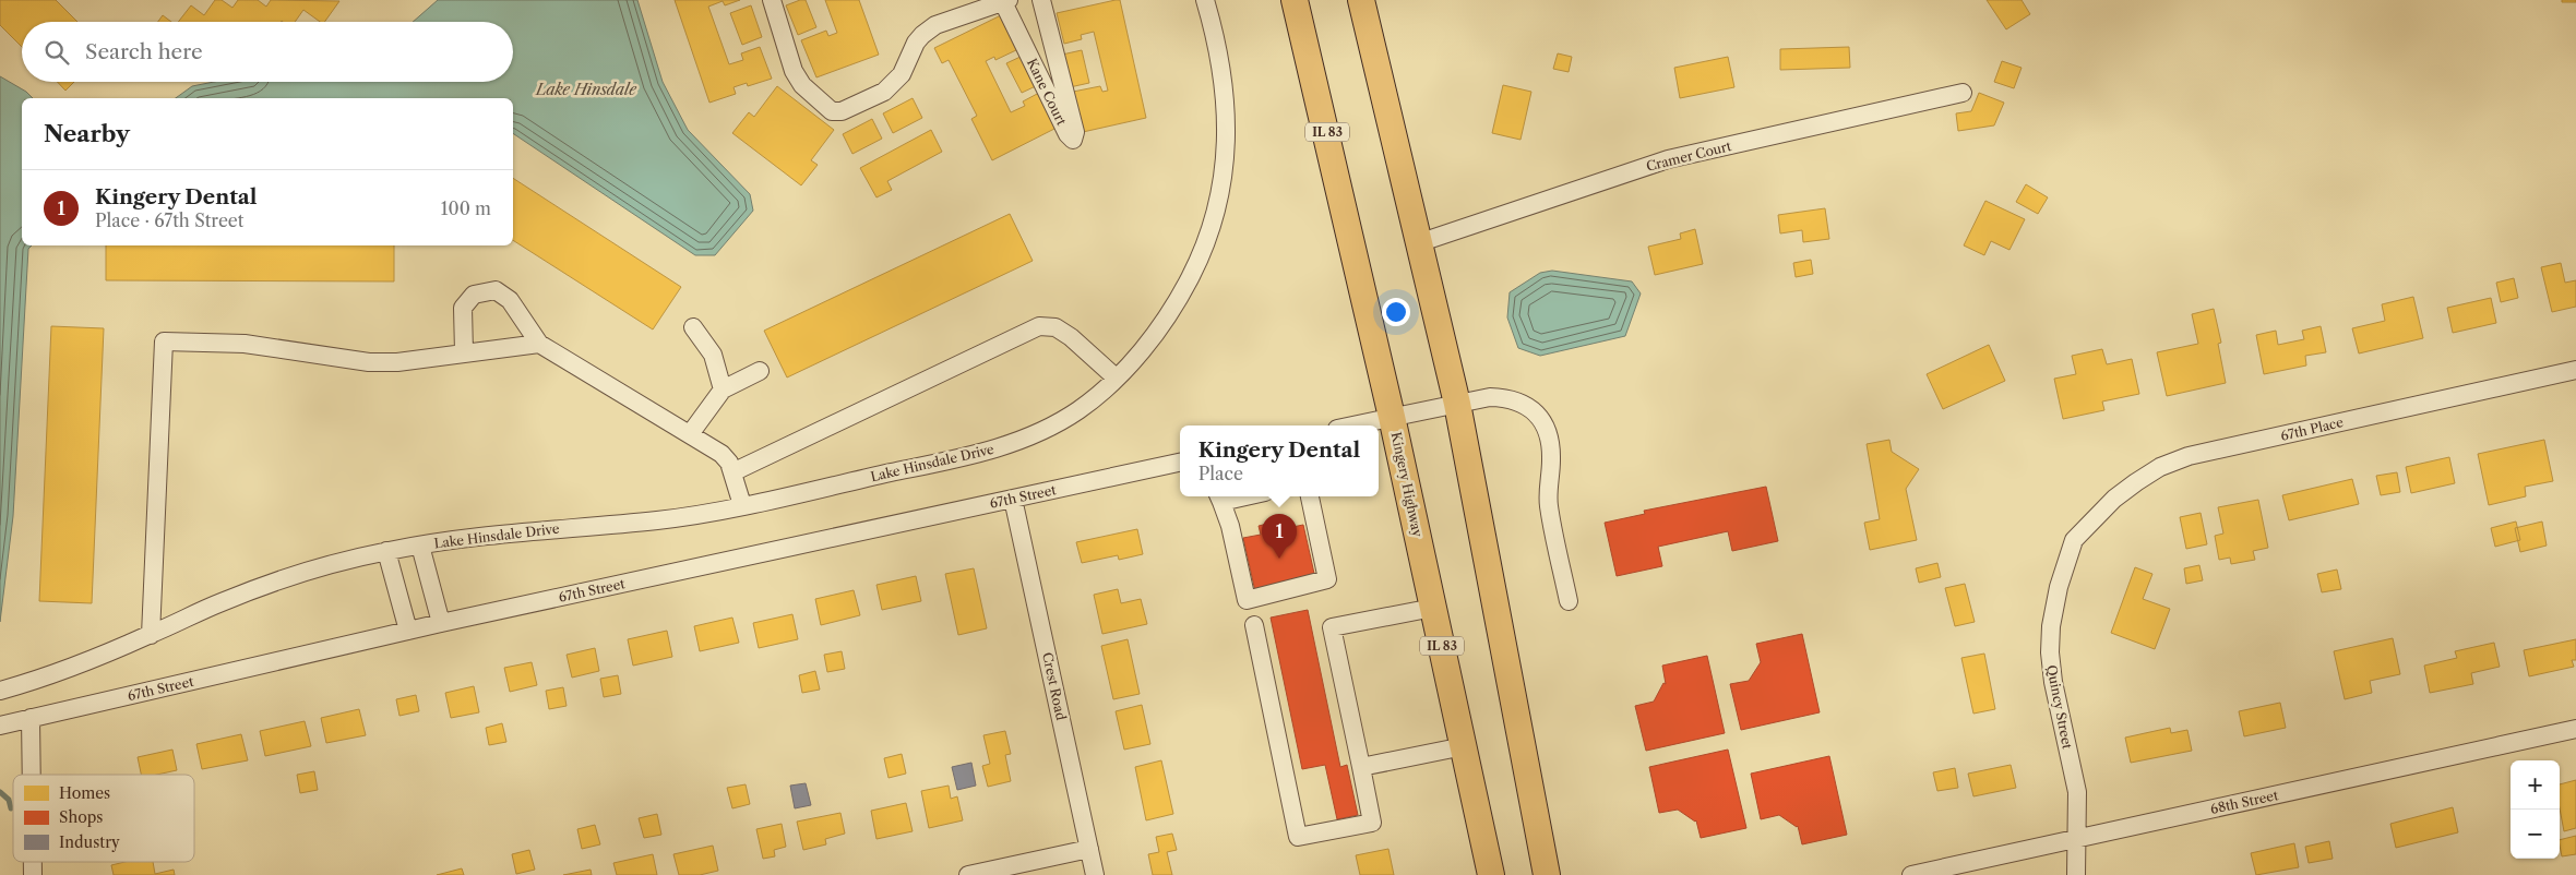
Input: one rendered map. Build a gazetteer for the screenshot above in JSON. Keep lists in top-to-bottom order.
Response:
{
  "streets": {
    "highway": ["IL 83", "Kingery Highway"],
    "street": [
      "Kane Court",
      "Cramer Court",
      "67th Place",
      "Lake Hinsdale Drive",
      "67th Street",
      "Crest Road",
      "Quincy Street",
      "68th Street"
    ]
  },
  "crossings": [
    ["67th Place", "Quincy Street"],
    ["Lake Hinsdale Drive", "67th Street"],
    ["67th Street", "Crest Road"],
    ["Quincy Street", "68th Street"]
  ],
  "water": ["Lake Hinsdale"],
  "legend": ["Homes", "Shops", "Industry"],
  "page": {
    "search": "Search here",
    "heading": "Nearby",
    "list": [
      {
        "mark": "1",
        "name": "Kingery Dental",
        "note": "Place · 67th Street",
        "value": "100 m"
      }
    ],
    "popup": ["Kingery Dental", "Place"],
    "pins": "1",
    "map_buttons": ["+", "−"]
  }
}
